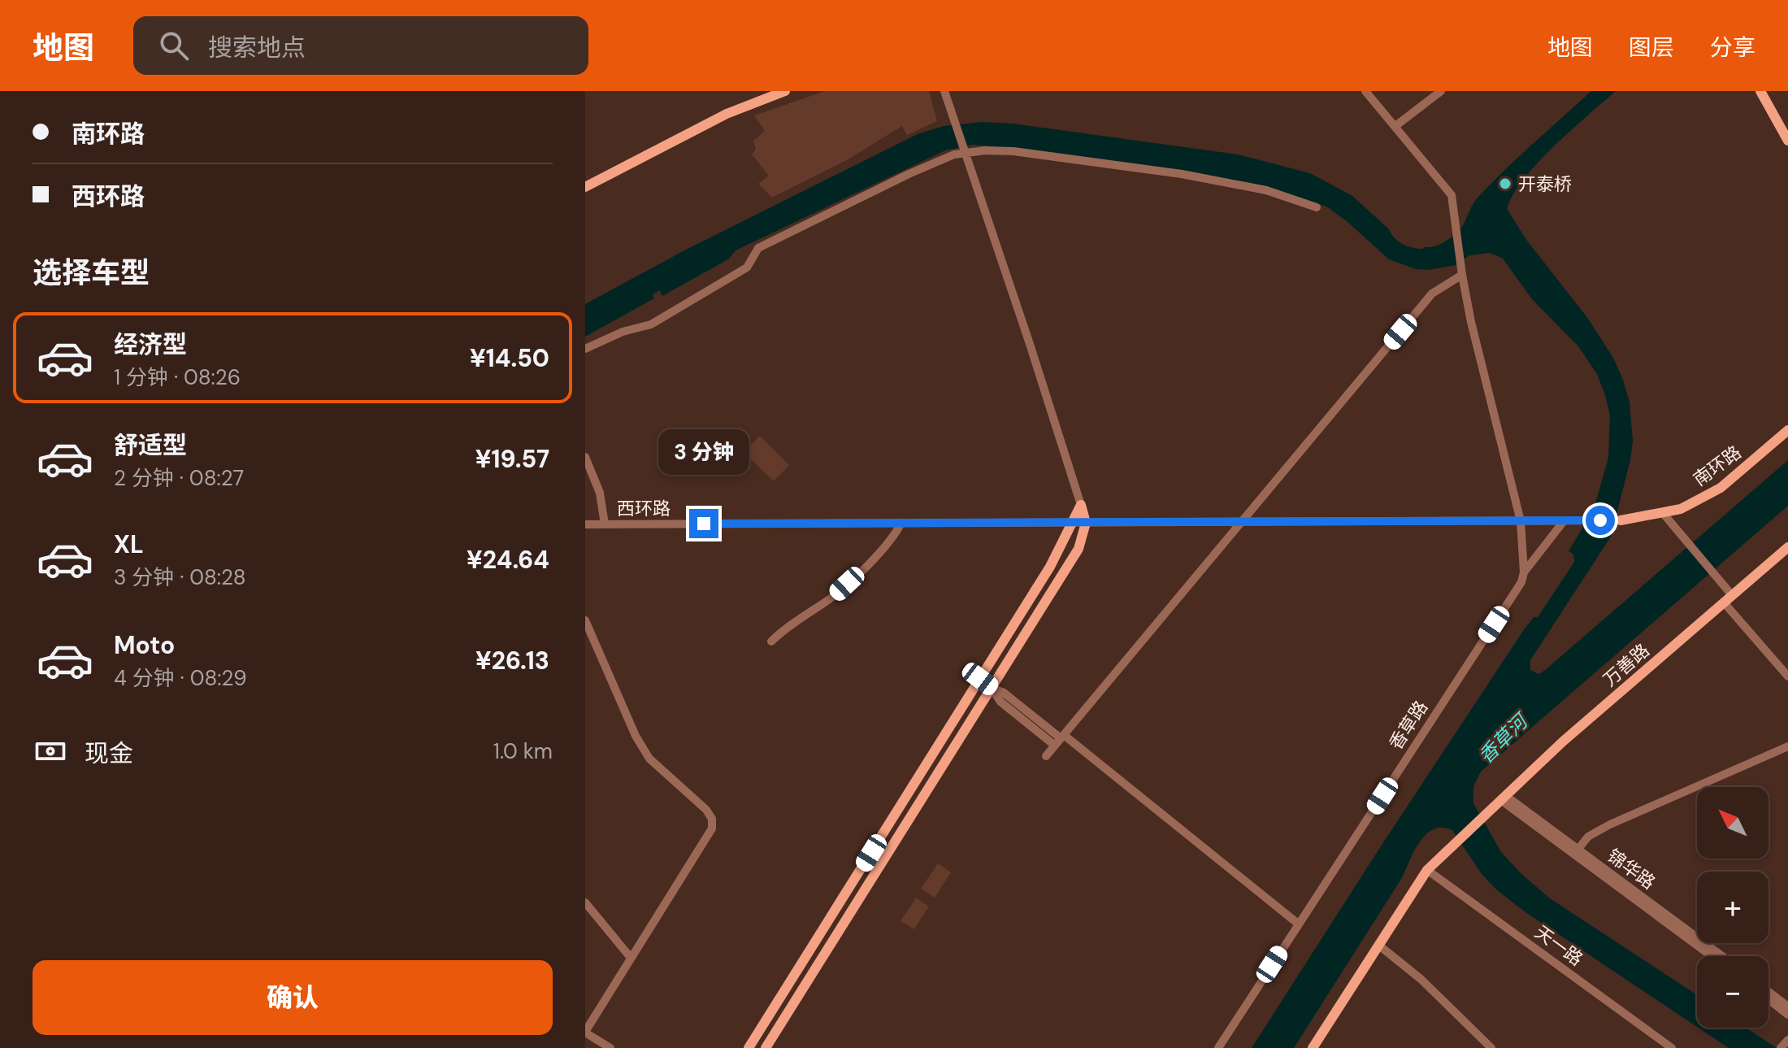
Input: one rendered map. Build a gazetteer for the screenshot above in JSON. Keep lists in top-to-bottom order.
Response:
{
  "streets": {
    "main road": ["南环路", "万善路"],
    "street": [
      "西环路",
      "香草路",
      "锦华路",
      "天一路"
    ]
  },
  "crossings": [
    ["万善路", "锦华路"],
    ["万善路", "天一路"]
  ],
  "water": ["香草河"],
  "places": ["开泰桥"],
  "north": "top left",
  "page": {
    "header": "地图",
    "search": "搜索地点",
    "nav": ["地图", "图层", "分享"],
    "banner": ["南环路", "西环路"],
    "heading": "选择车型",
    "list": [
      {
        "name": "经济型",
        "note": "1 分钟 · 08:26",
        "value": "¥14.50"
      },
      {
        "name": "舒适型",
        "note": "2 分钟 · 08:27",
        "value": "¥19.57"
      },
      {
        "name": "XL",
        "note": "3 分钟 · 08:28",
        "value": "¥24.64"
      },
      {
        "name": "Moto",
        "note": "4 分钟 · 08:29",
        "value": "¥26.13"
      }
    ],
    "bubble": "3 分钟",
    "pay": ["现金", "1.0 km"],
    "map_buttons": ["+", "−"],
    "buttons": "确认"
  }
}
